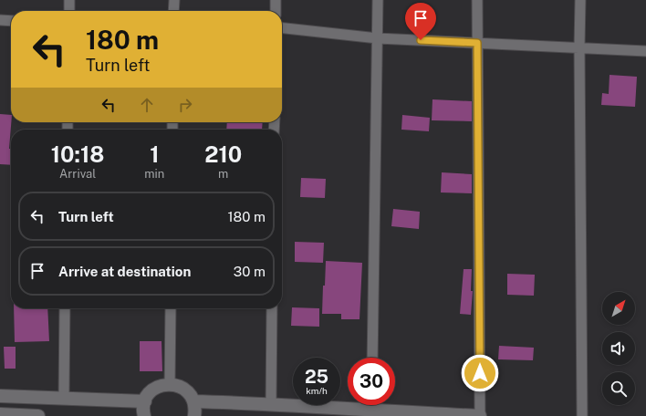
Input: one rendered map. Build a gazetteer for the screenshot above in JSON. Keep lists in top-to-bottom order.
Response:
{
  "north": "top right",
  "page": {
    "turn": ["180 m", "Turn left"],
    "eta": [
      "10:18",
      "Arrival",
      "1",
      "min",
      "210",
      "m"
    ],
    "list": [
      {
        "name": "Turn left",
        "value": "180 m"
      },
      {
        "name": "Arrive at destination",
        "value": "30 m"
      }
    ],
    "speed": "25 km/h",
    "limit": "30"
  }
}
